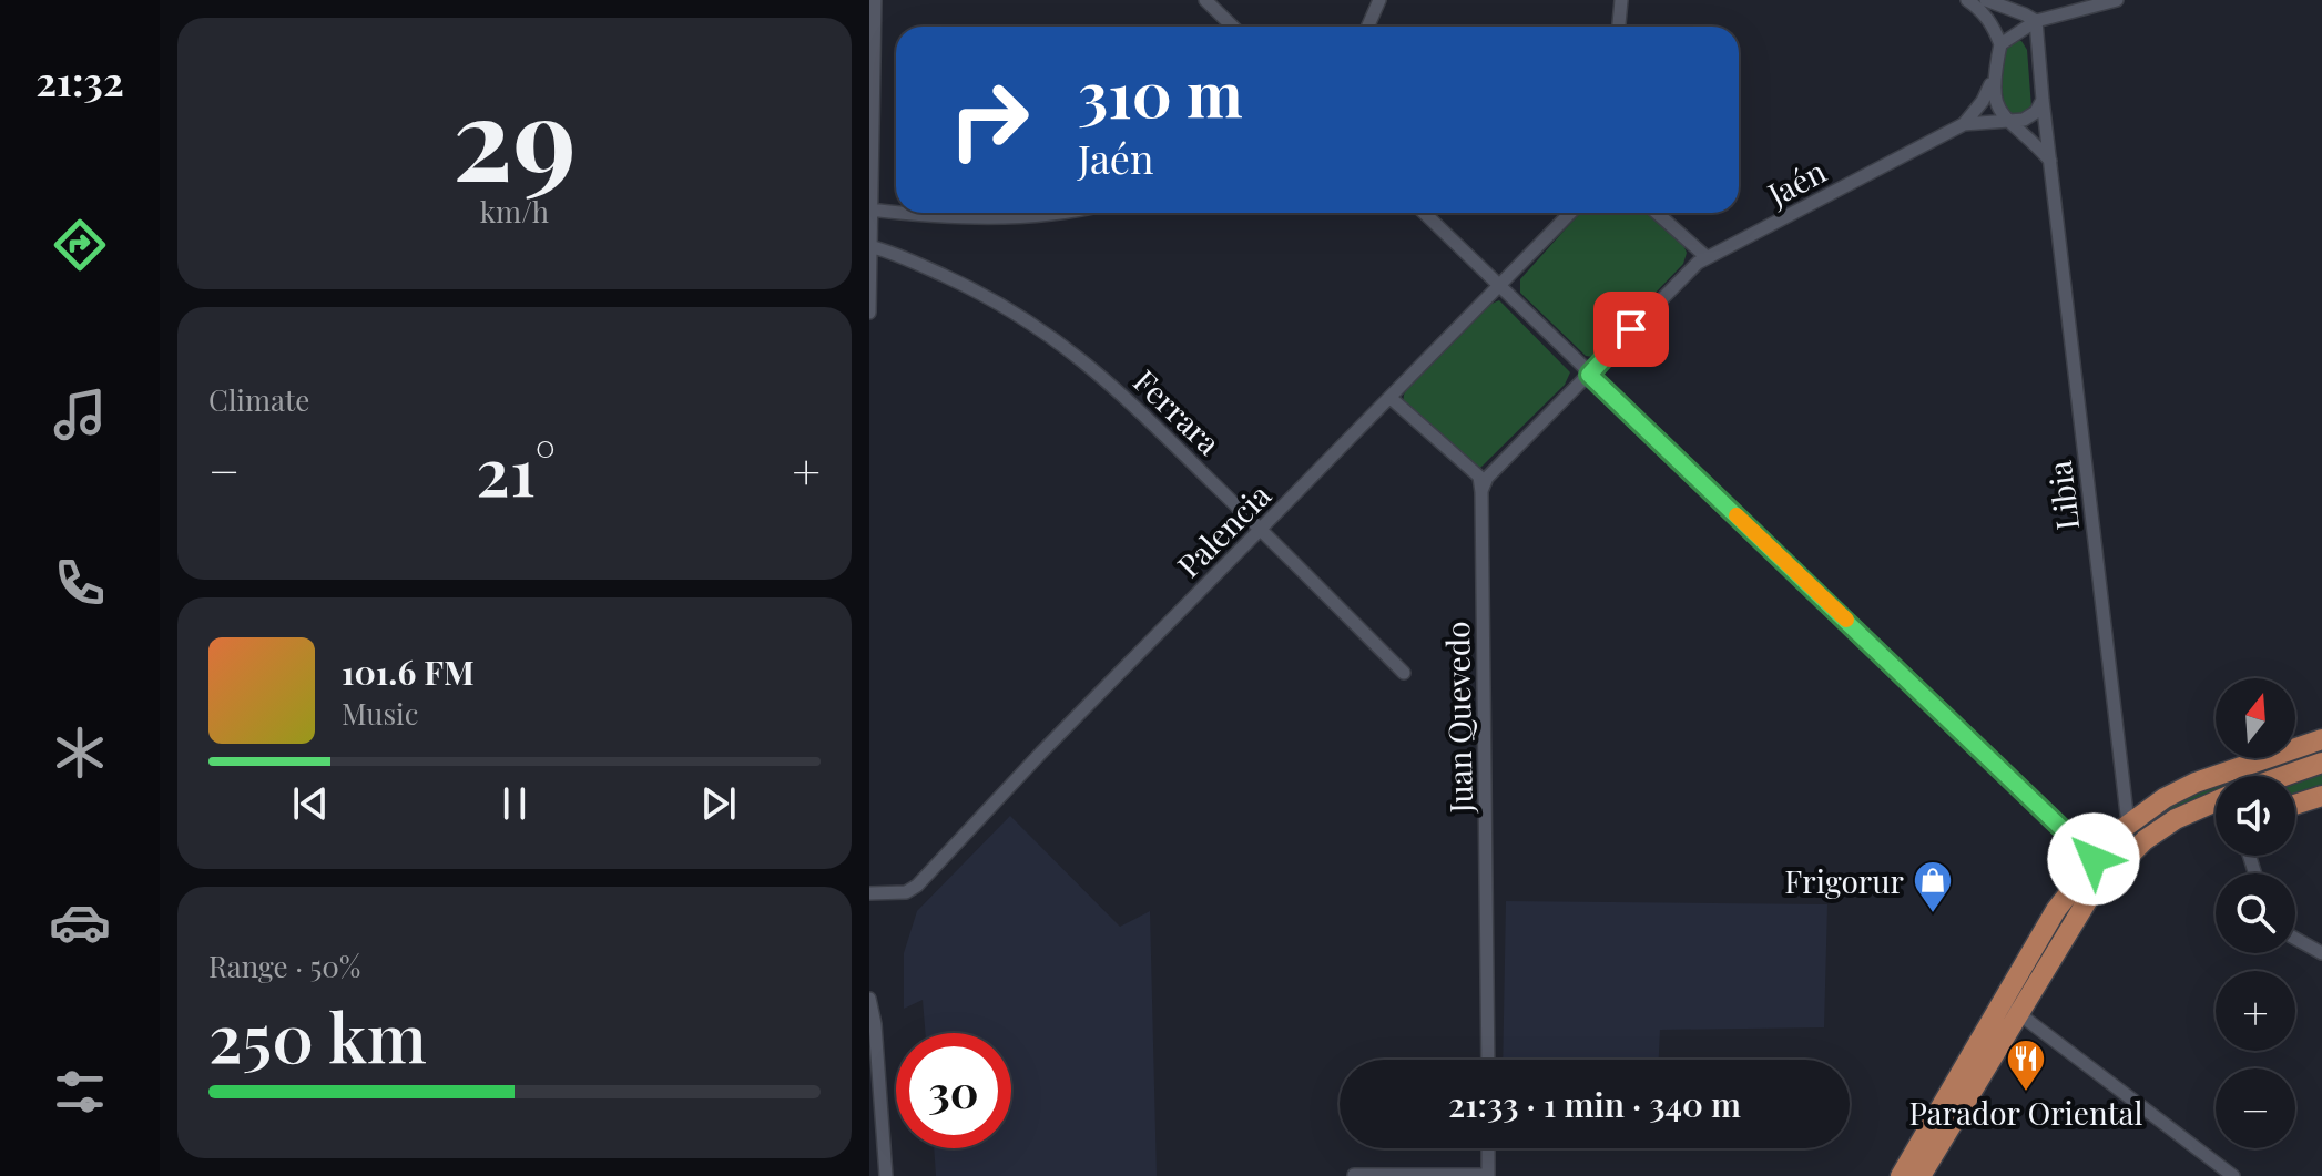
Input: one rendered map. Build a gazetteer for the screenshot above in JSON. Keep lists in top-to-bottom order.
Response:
{
  "streets": {
    "street": [
      "Jaén",
      "Ferrara",
      "Libia",
      "Palencia",
      "Juan Quevedo"
    ]
  },
  "crossings": [
    ["Jaén", "Juan Quevedo"],
    ["Ferrara", "Palencia"]
  ],
  "places": {
    "shop": ["Frigorur"],
    "restaurant": ["Parador Oriental"]
  },
  "north": "top",
  "page": {
    "tabs": "21:32",
    "tile": [
      ["29", "km/h"],
      "Climate",
      ["Range · 50%", "250 km"]
    ],
    "turn": ["310 m", "Jaén"],
    "heat": ["−", "21°", "+"],
    "song": ["101.6 FM", "Music"],
    "map_buttons": ["+", "−"],
    "limit": "30",
    "trip": "21:33 · 1 min · 340 m"
  }
}
